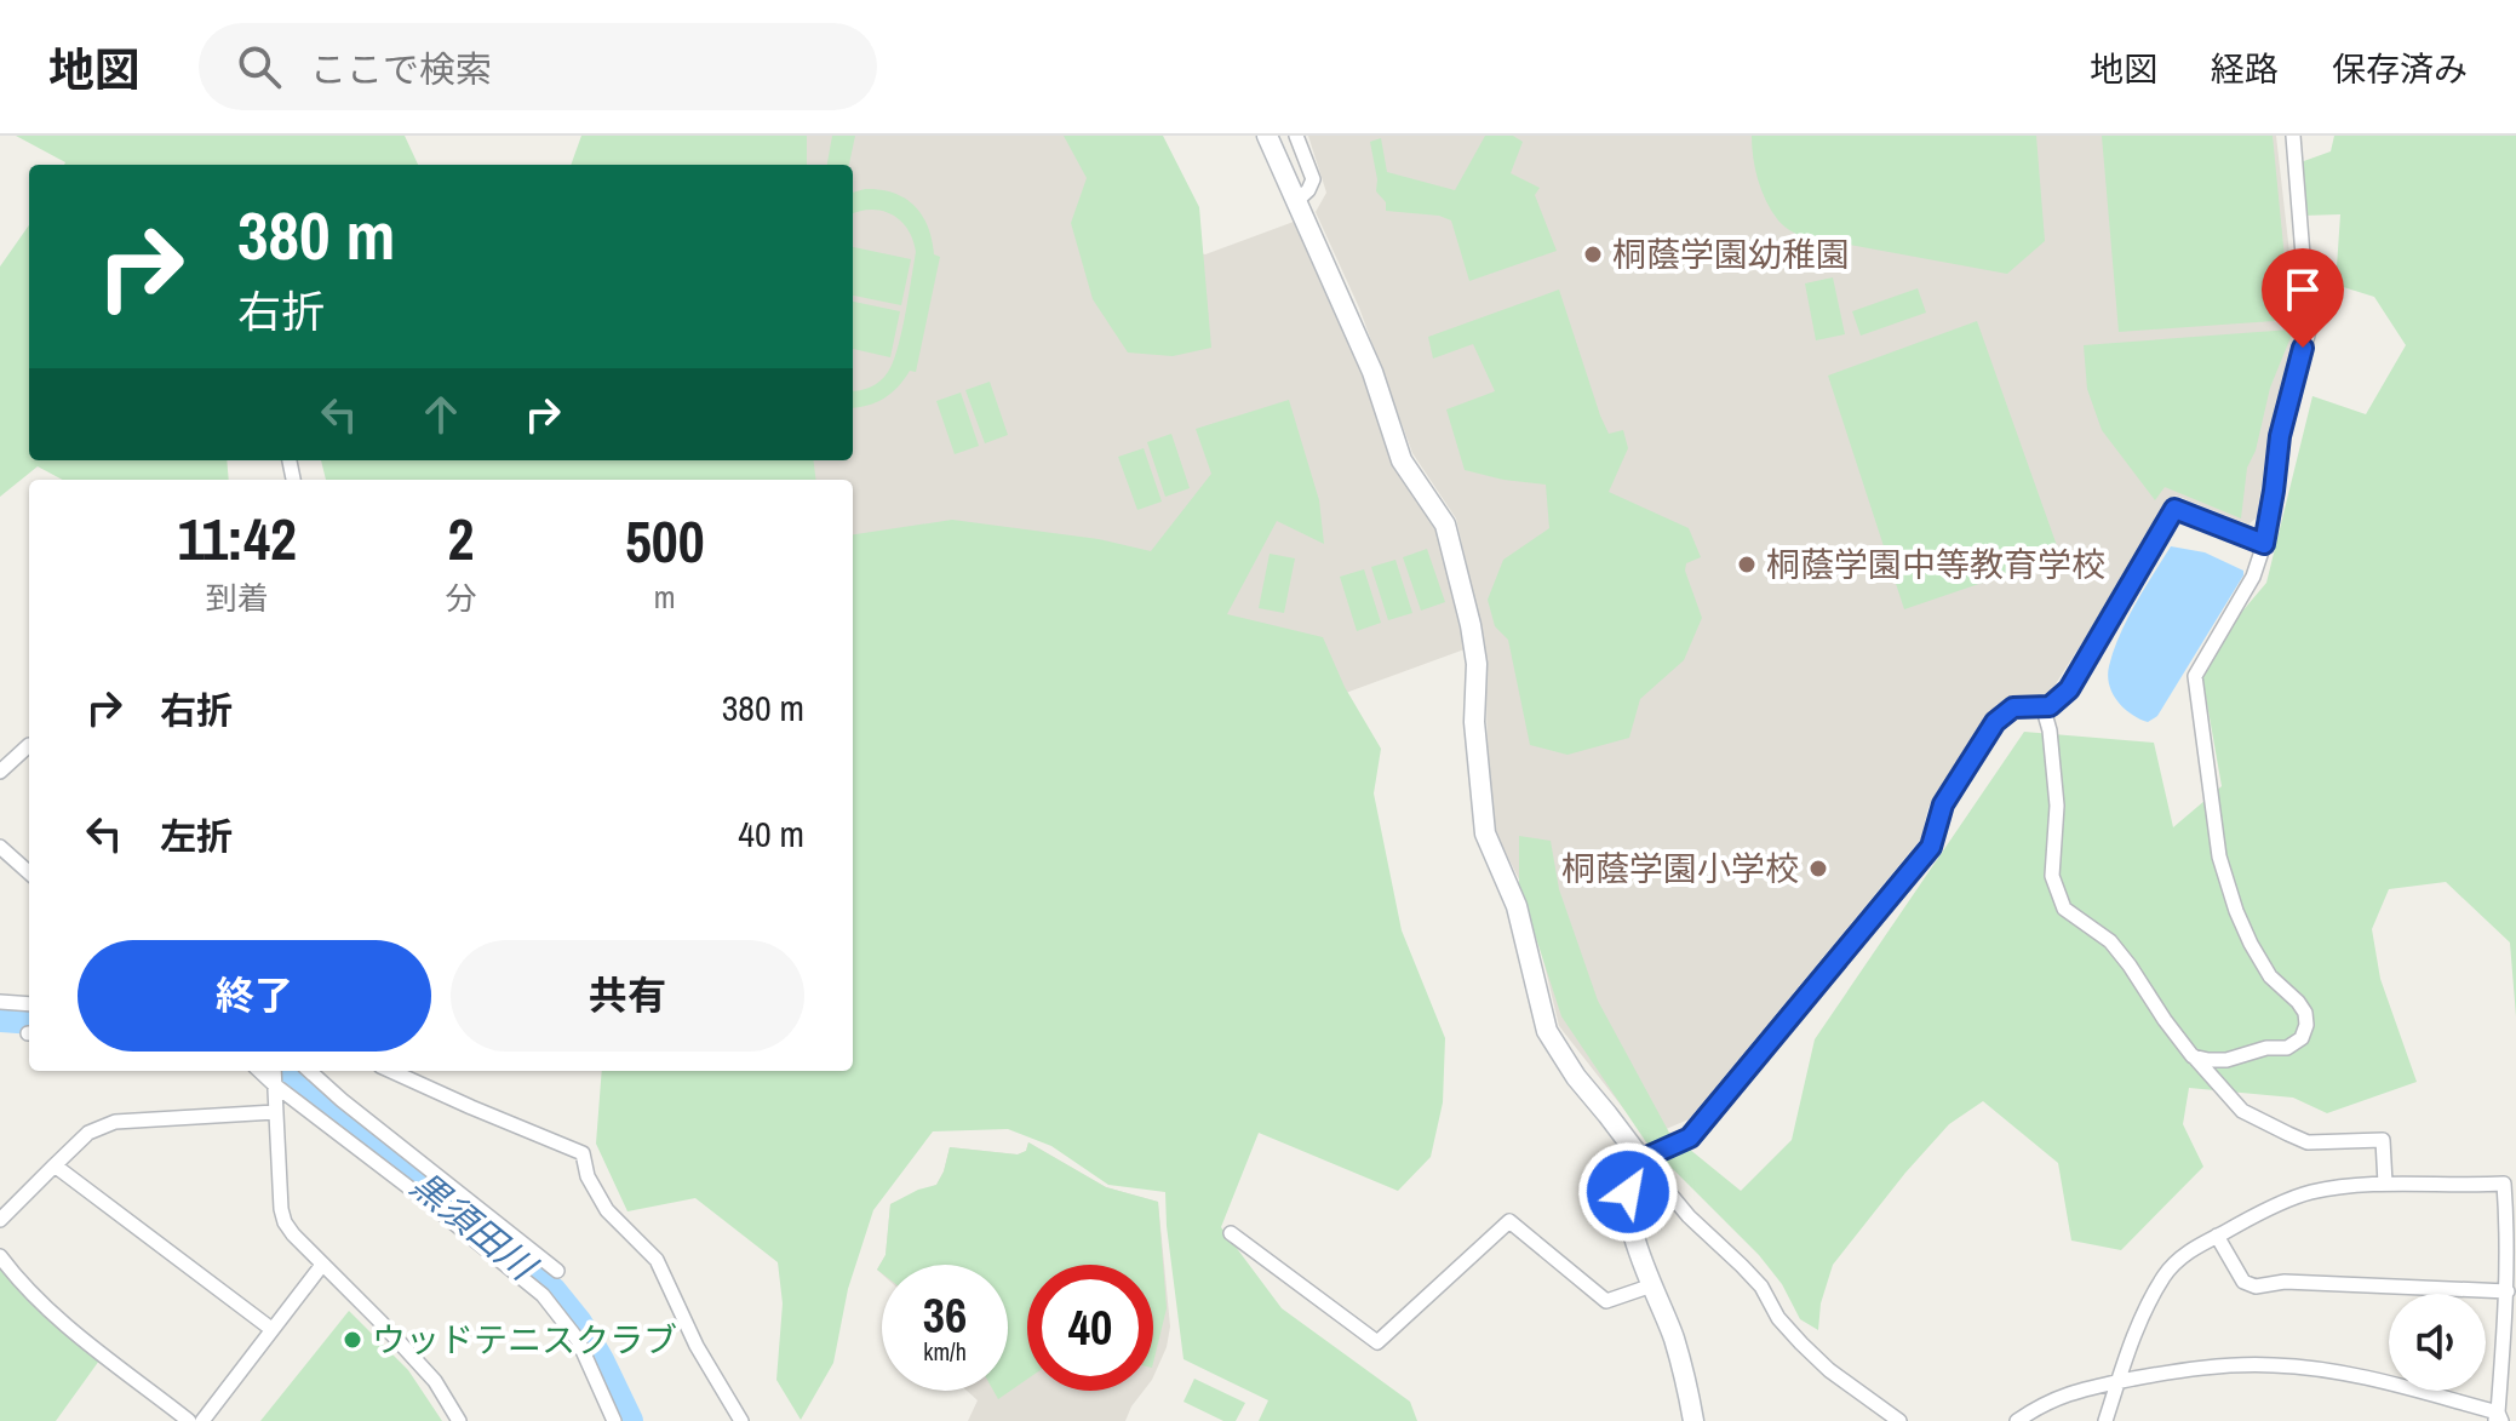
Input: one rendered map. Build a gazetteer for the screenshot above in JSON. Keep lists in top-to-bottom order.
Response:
{
  "water": ["黒須田川"],
  "places": [
    "桐蔭学園幼稚園",
    "桐蔭学園中等教育学校",
    "桐蔭学園小学校",
    "ウッドテニスクラブ"
  ],
  "page": {
    "header": "地図",
    "search": "ここで検索",
    "nav": ["地図", "経路", "保存済み"],
    "turn": ["380 m", "右折"],
    "eta": [
      "11:42",
      "到着",
      "2",
      "分",
      "500",
      "m"
    ],
    "list": [
      {
        "name": "右折",
        "value": "380 m"
      },
      {
        "name": "左折",
        "value": "40 m"
      }
    ],
    "buttons": ["終了", "共有"],
    "speed": "36 km/h",
    "limit": "40"
  }
}
